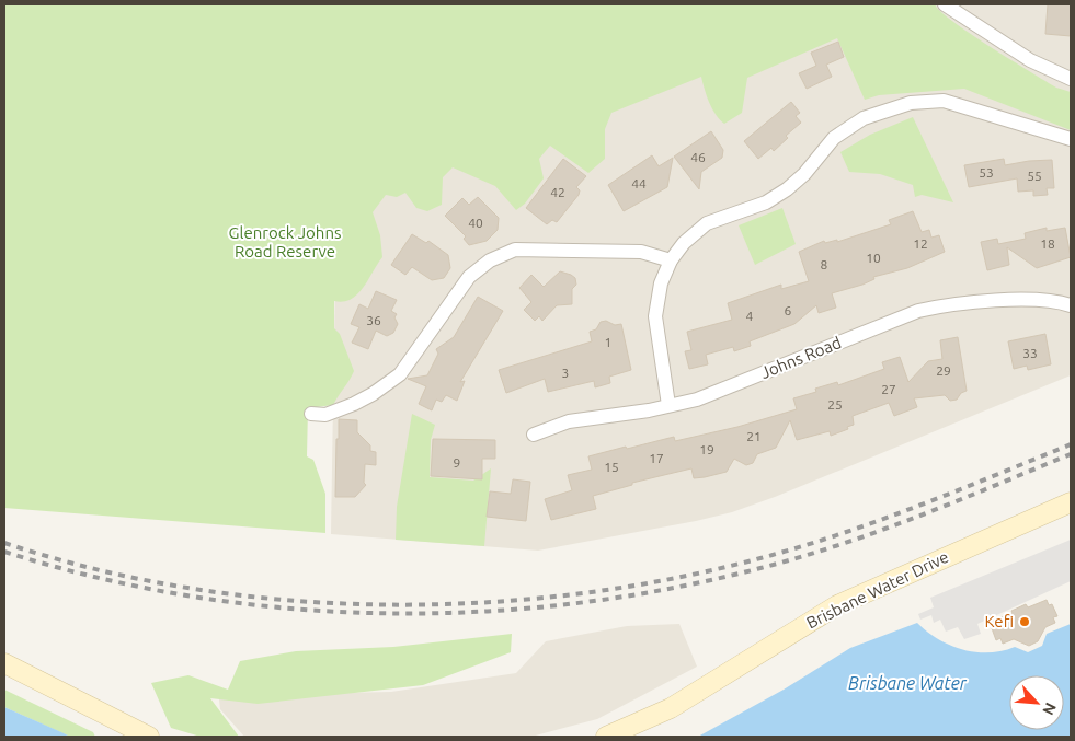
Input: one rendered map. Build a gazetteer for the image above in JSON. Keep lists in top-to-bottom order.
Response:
{
  "streets": {
    "main road": ["Brisbane Water Drive"],
    "street": ["Johns Road"]
  },
  "water": ["Brisbane Water"],
  "parks": ["Glenrock Johns Road Reserve"],
  "places": ["Kefi"],
  "house_numbers": [
    "46",
    "53",
    "55",
    "44",
    "42",
    "40",
    "12",
    "18",
    "10",
    "8",
    "6",
    "4",
    "36",
    "1",
    "33",
    "29",
    "3",
    "27",
    "25",
    "21",
    "19",
    "17",
    "9",
    "15"
  ],
  "north": "bottom right"
}
